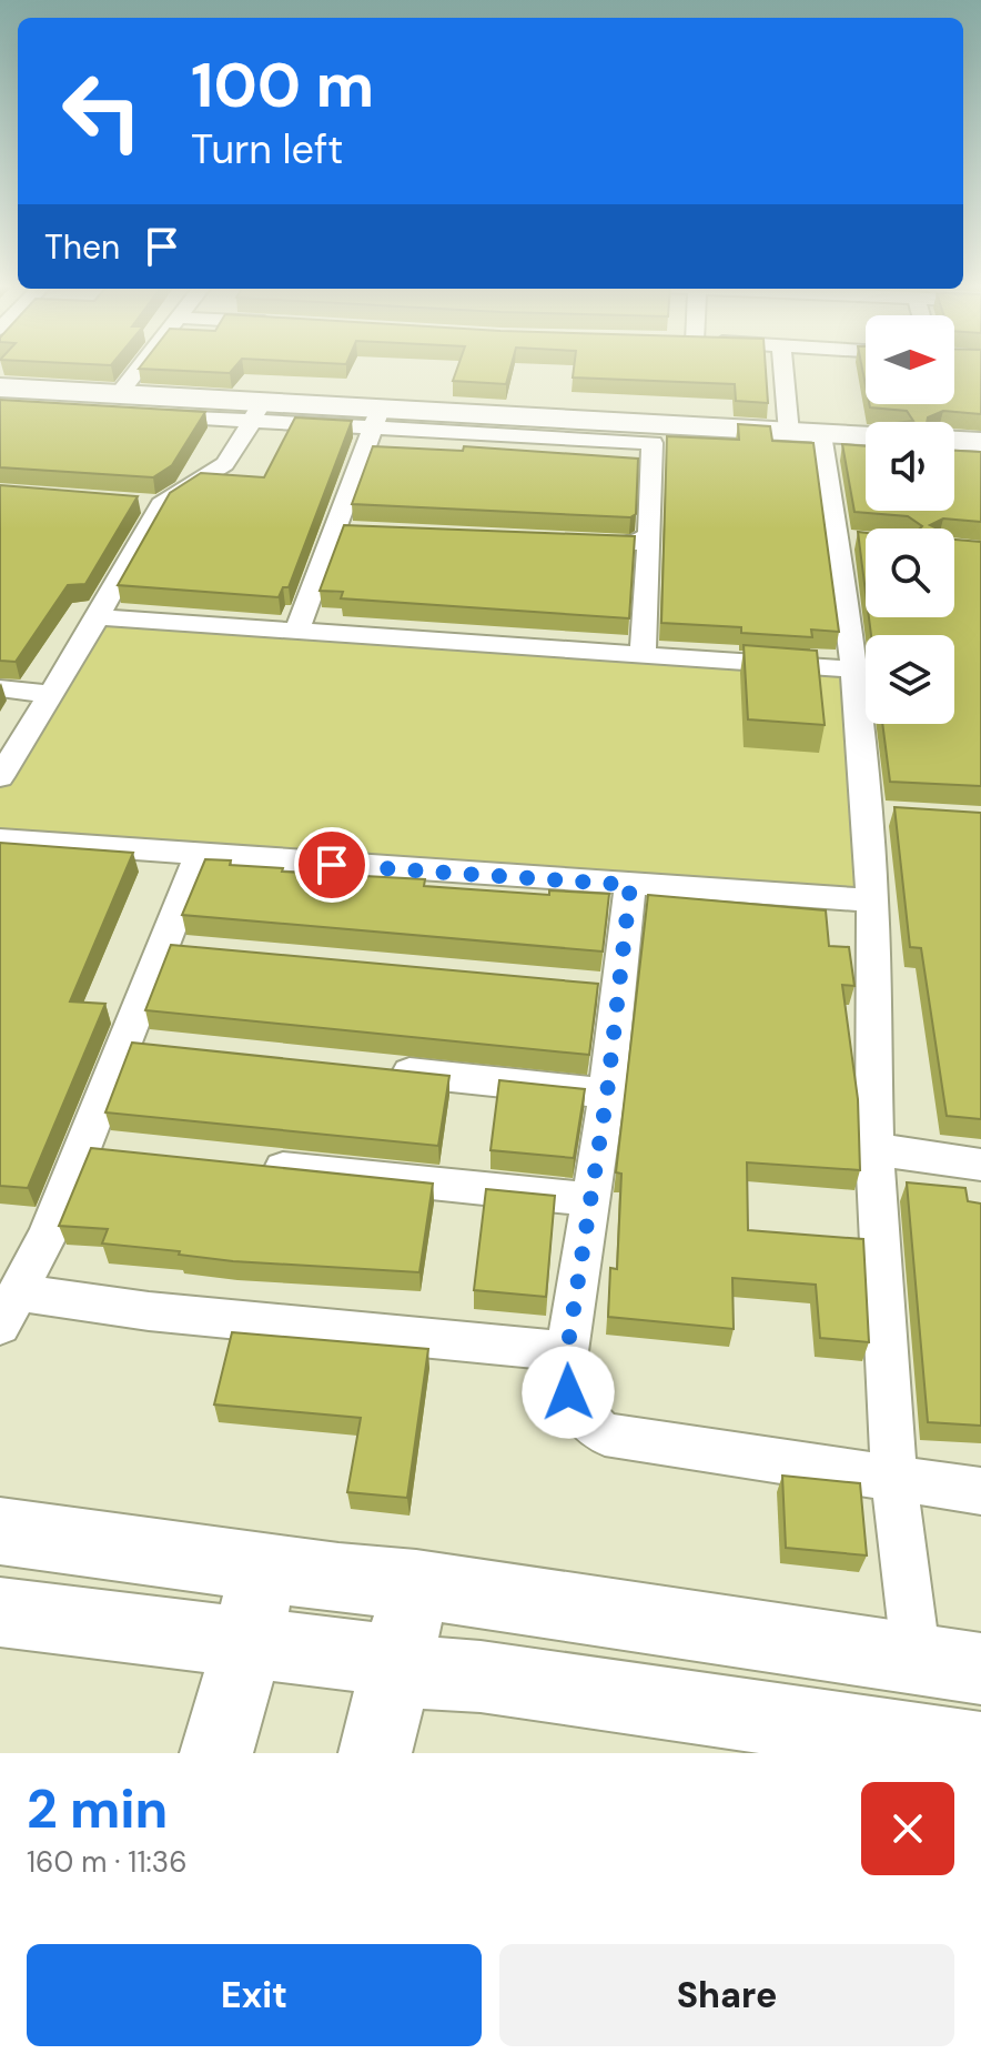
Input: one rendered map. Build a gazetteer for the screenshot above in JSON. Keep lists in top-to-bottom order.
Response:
{
  "north": "right",
  "page": {
    "turn": ["100 m", "Turn left"],
    "then": "Then",
    "heading": ["2 min", "160 m · 11:36"],
    "buttons": ["Exit", "Share"]
  }
}
